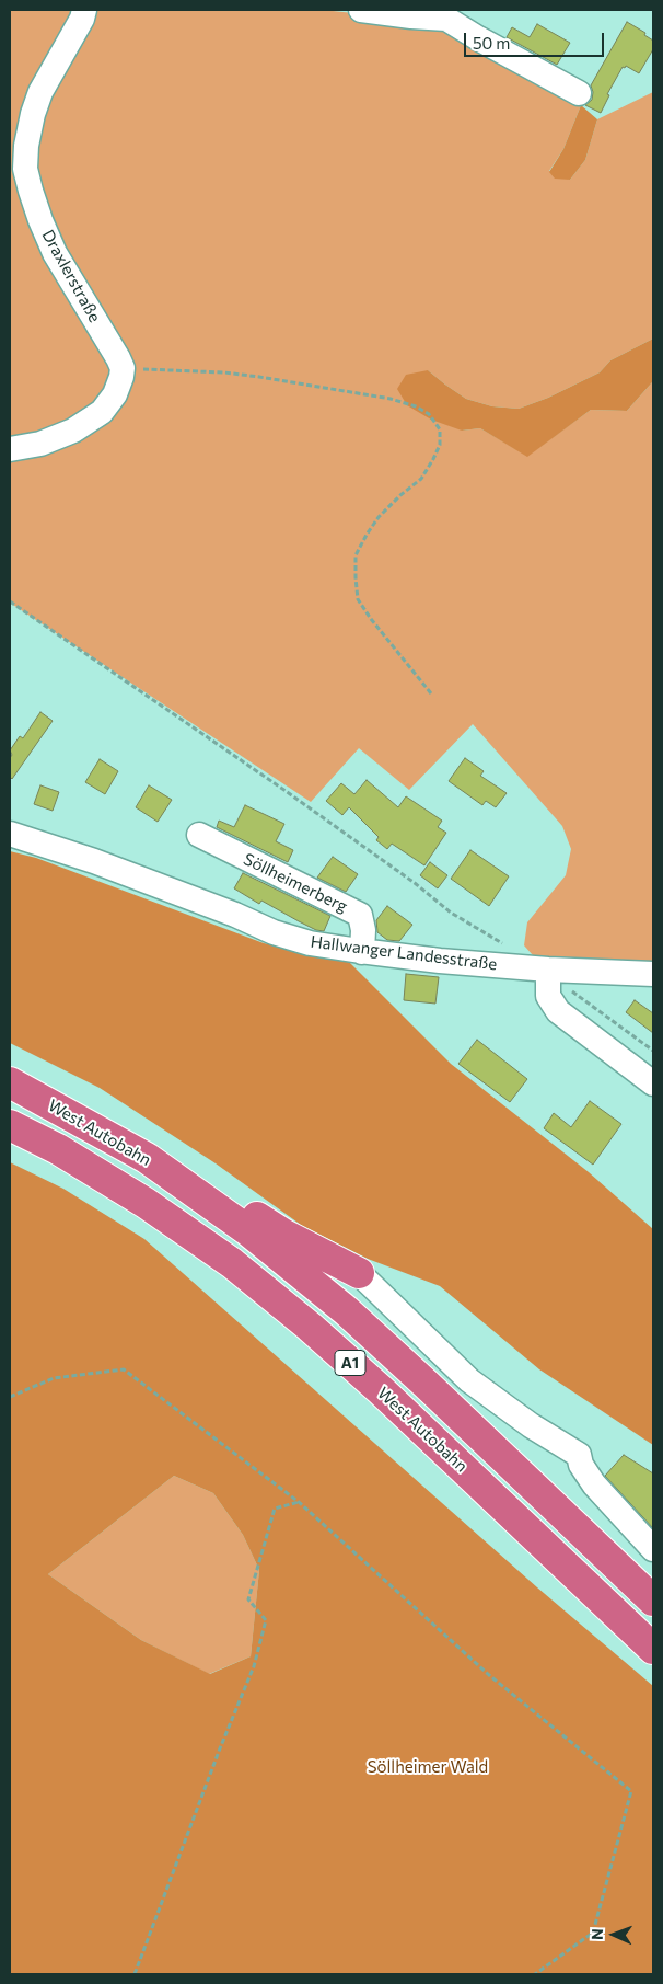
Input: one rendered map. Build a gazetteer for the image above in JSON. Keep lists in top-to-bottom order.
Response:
{
  "streets": {
    "highway": ["West Autobahn", "A1"],
    "street": ["Draxlerstraße", "Söllheimerberg", "Hallwanger Landesstraße"]
  },
  "crossings": [
    ["Söllheimerberg", "Hallwanger Landesstraße"]
  ],
  "parks": ["Söllheimer Wald"],
  "scale_bar": "50 m",
  "north": "left"
}
